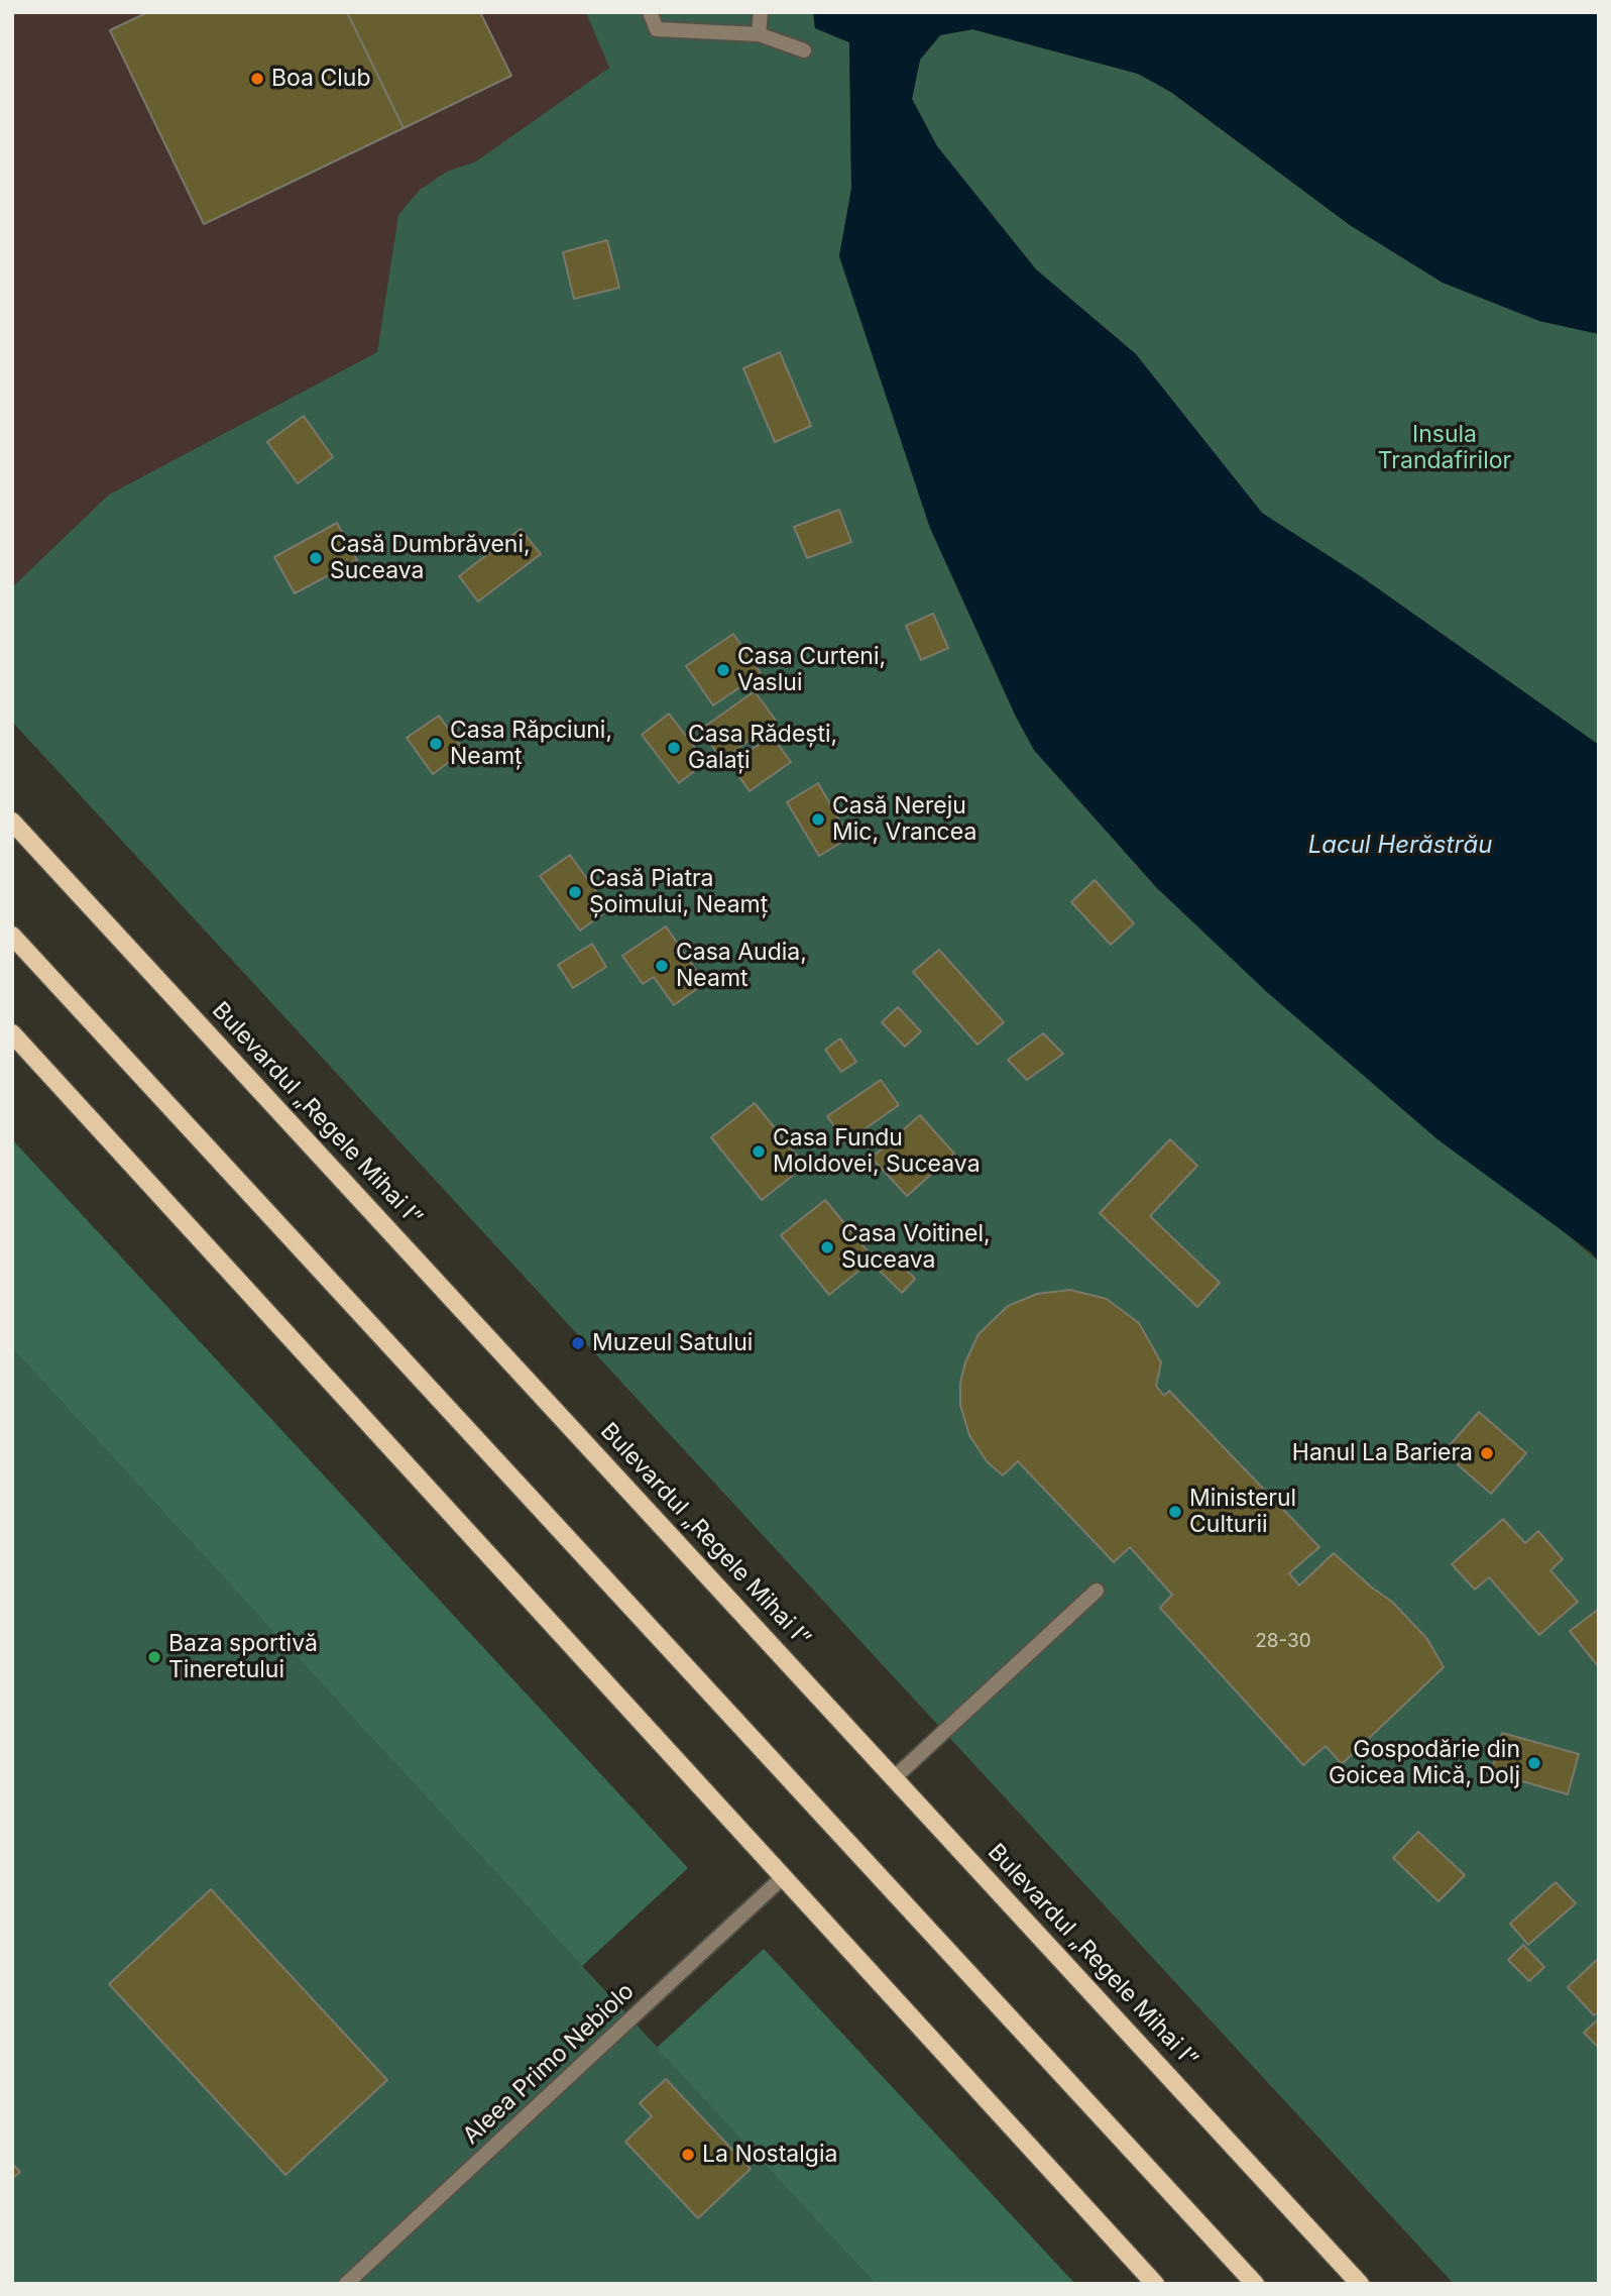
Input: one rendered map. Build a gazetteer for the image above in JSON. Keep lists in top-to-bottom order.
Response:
{
  "streets": {
    "main road": ["Bulevardul „Regele Mihai I”"],
    "street": ["Aleea Primo Nebiolo"]
  },
  "water": ["Lacul Herăstrău"],
  "parks": ["Insula Trandafirilor"],
  "places": [
    "Boa Club",
    "Casă Dumbrăveni, Suceava",
    "Casa Curteni, Vaslui",
    "Casa Răpciuni, Neamț",
    "Casa Rădești, Galați",
    "Casă Nereju Mic, Vrancea",
    "Casă Piatra Șoimului, Neamț",
    "Casa Audia, Neamt",
    "Casa Fundu Moldovei, Suceava",
    "Casa Voitinel, Suceava",
    "Muzeul Satului",
    "Hanul La Bariera",
    "Ministerul Culturii",
    "Baza sportivă Tineretului",
    "Gospodărie din Goicea Mică, Dolj",
    "La Nostalgia"
  ],
  "house_numbers": ["28-30"]
}
